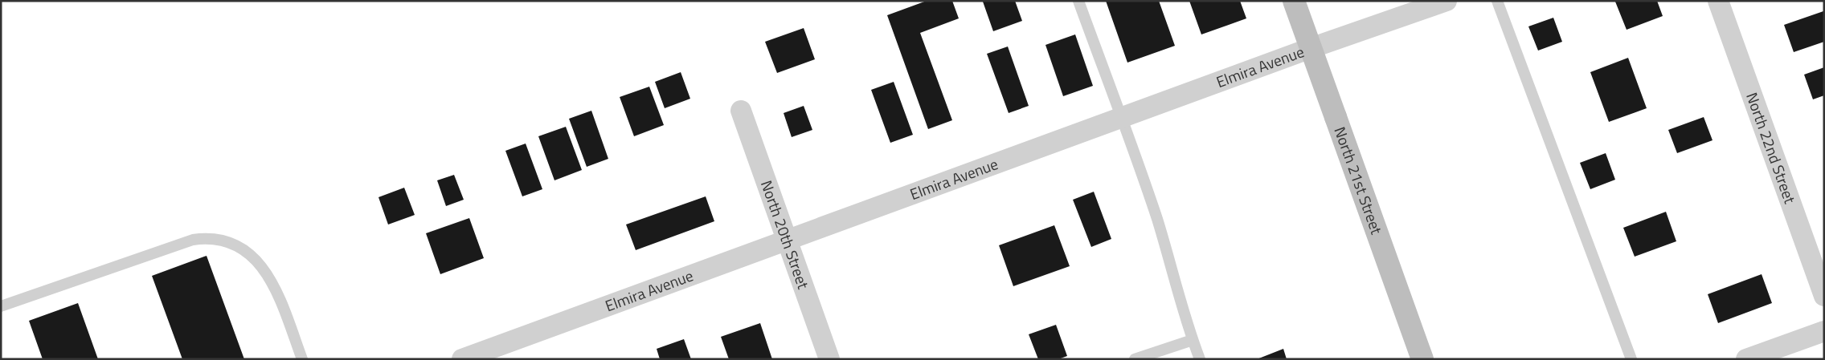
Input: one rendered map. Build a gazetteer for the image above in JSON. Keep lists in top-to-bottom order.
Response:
{
  "streets": {
    "street": [
      "Elmira Avenue",
      "North 22nd Street",
      "North 21st Street",
      "North 20th Street"
    ]
  },
  "crossings": [
    ["Elmira Avenue", "North 20th Street"]
  ]
}
